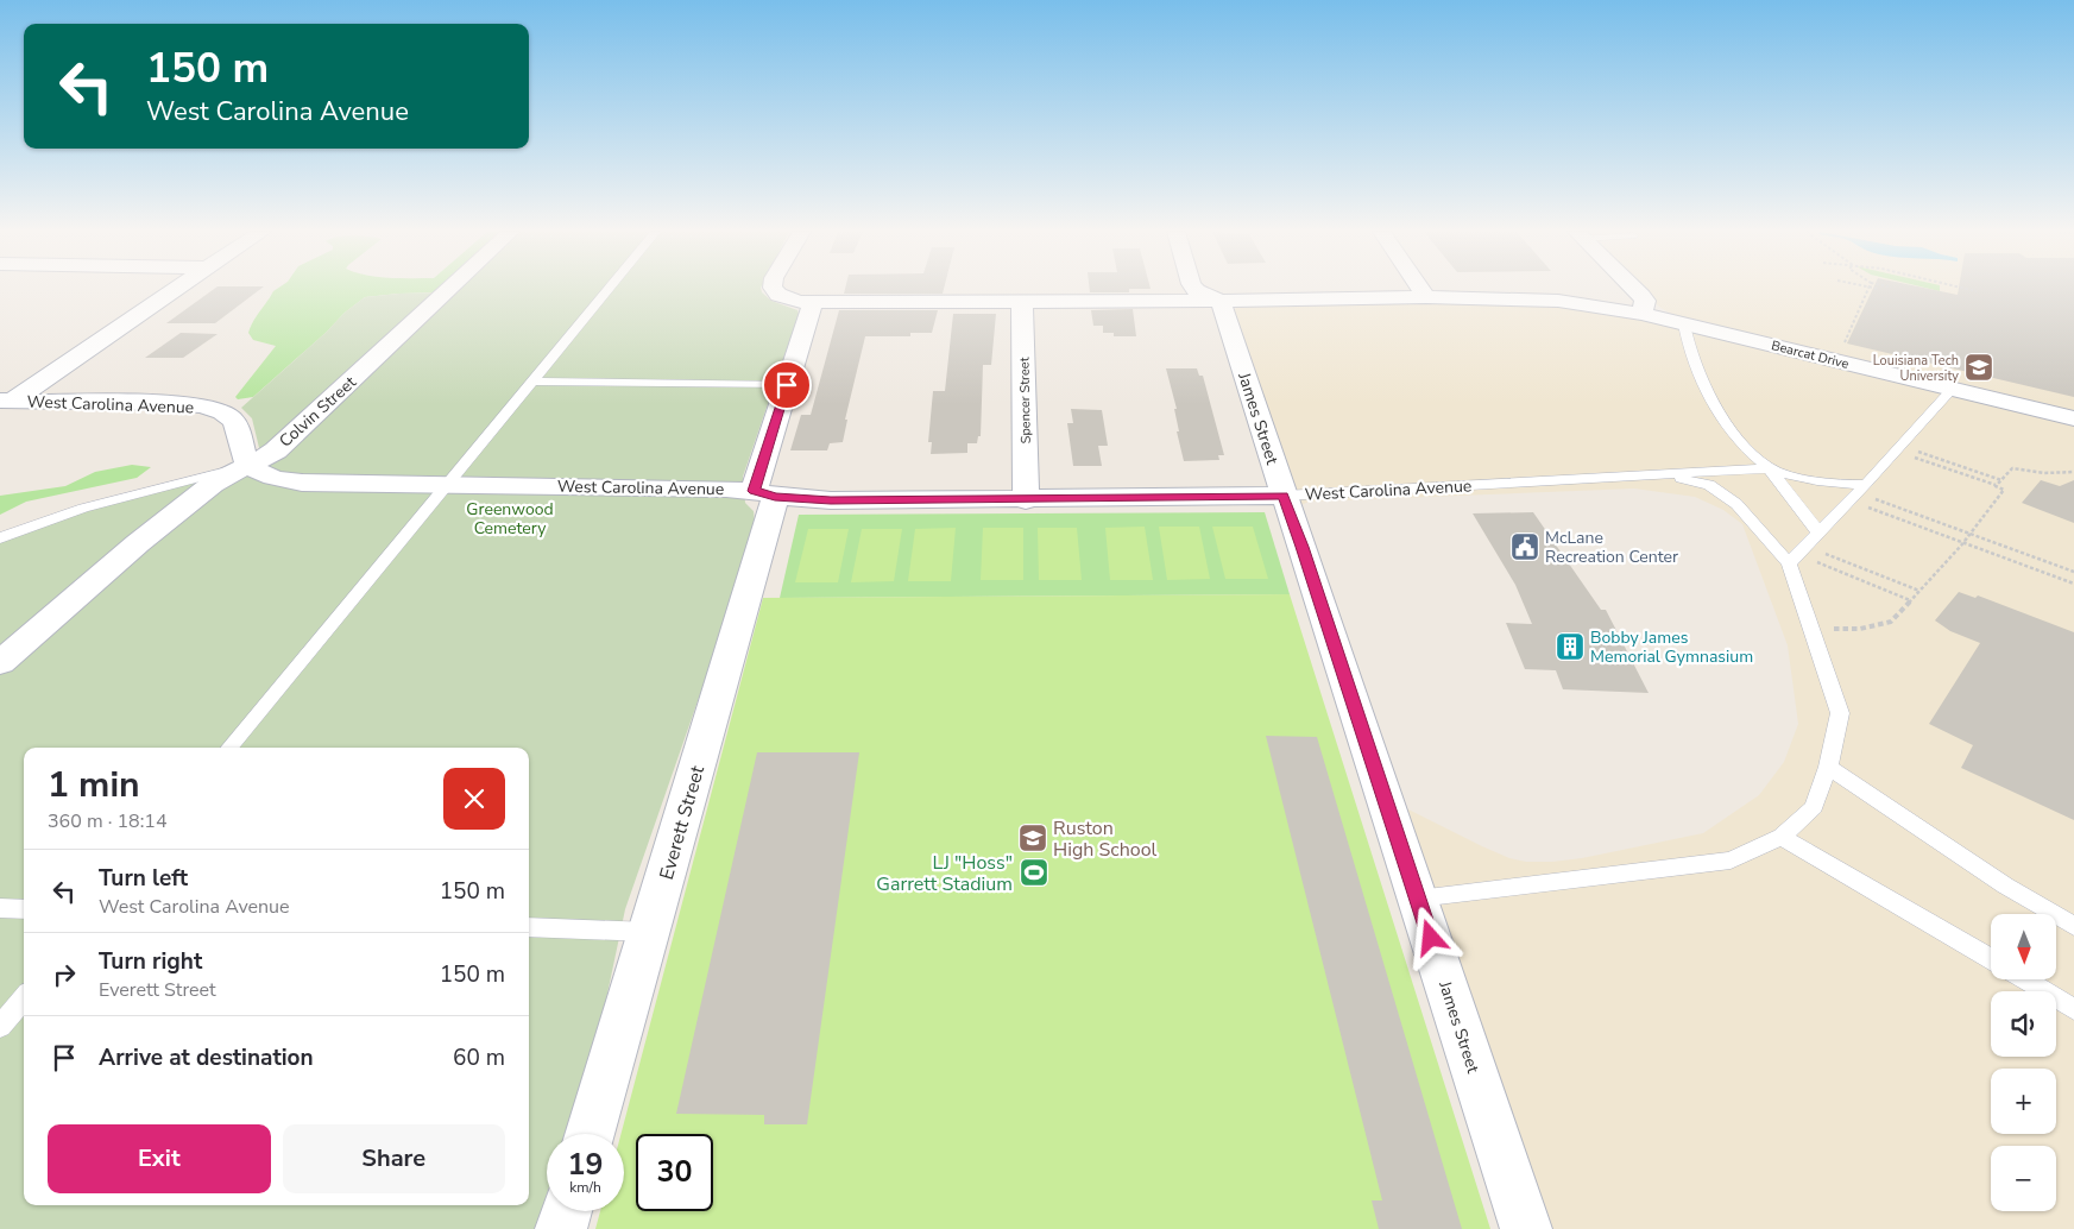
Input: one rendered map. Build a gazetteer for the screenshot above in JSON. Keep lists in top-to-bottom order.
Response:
{
  "streets": {
    "street": [
      "Bearcat Drive",
      "Spencer Street",
      "West Carolina Avenue",
      "Colvin Street",
      "James Street",
      "Everett Street"
    ]
  },
  "crossings": [
    ["Bearcat Drive", "Spencer Street"],
    ["Bearcat Drive", "James Street"],
    ["Bearcat Drive", "Everett Street"],
    ["Spencer Street", "West Carolina Avenue"],
    ["West Carolina Avenue", "Colvin Street"],
    ["West Carolina Avenue", "James Street"],
    ["West Carolina Avenue", "Everett Street"]
  ],
  "parks": ["Greenwood Cemetery"],
  "places": {
    "school or university": ["Louisiana Tech University", "Ruston High School"],
    "public building": ["McLane Recreation Center"],
    "building": ["Bobby James Memorial Gymnasium"],
    "sports": ["LJ \"Hoss\" Garrett Stadium"]
  },
  "north": "bottom",
  "page": {
    "turn": ["150 m", "West Carolina Avenue"],
    "heading": ["1 min", "360 m · 18:14"],
    "list": [
      {
        "name": "Turn left",
        "note": "West Carolina Avenue",
        "value": "150 m"
      },
      {
        "name": "Turn right",
        "note": "Everett Street",
        "value": "150 m"
      },
      {
        "name": "Arrive at destination",
        "value": "60 m"
      }
    ],
    "map_buttons": ["+", "−"],
    "buttons": ["Exit", "Share"],
    "speed": "19 km/h",
    "limit": "30"
  }
}
